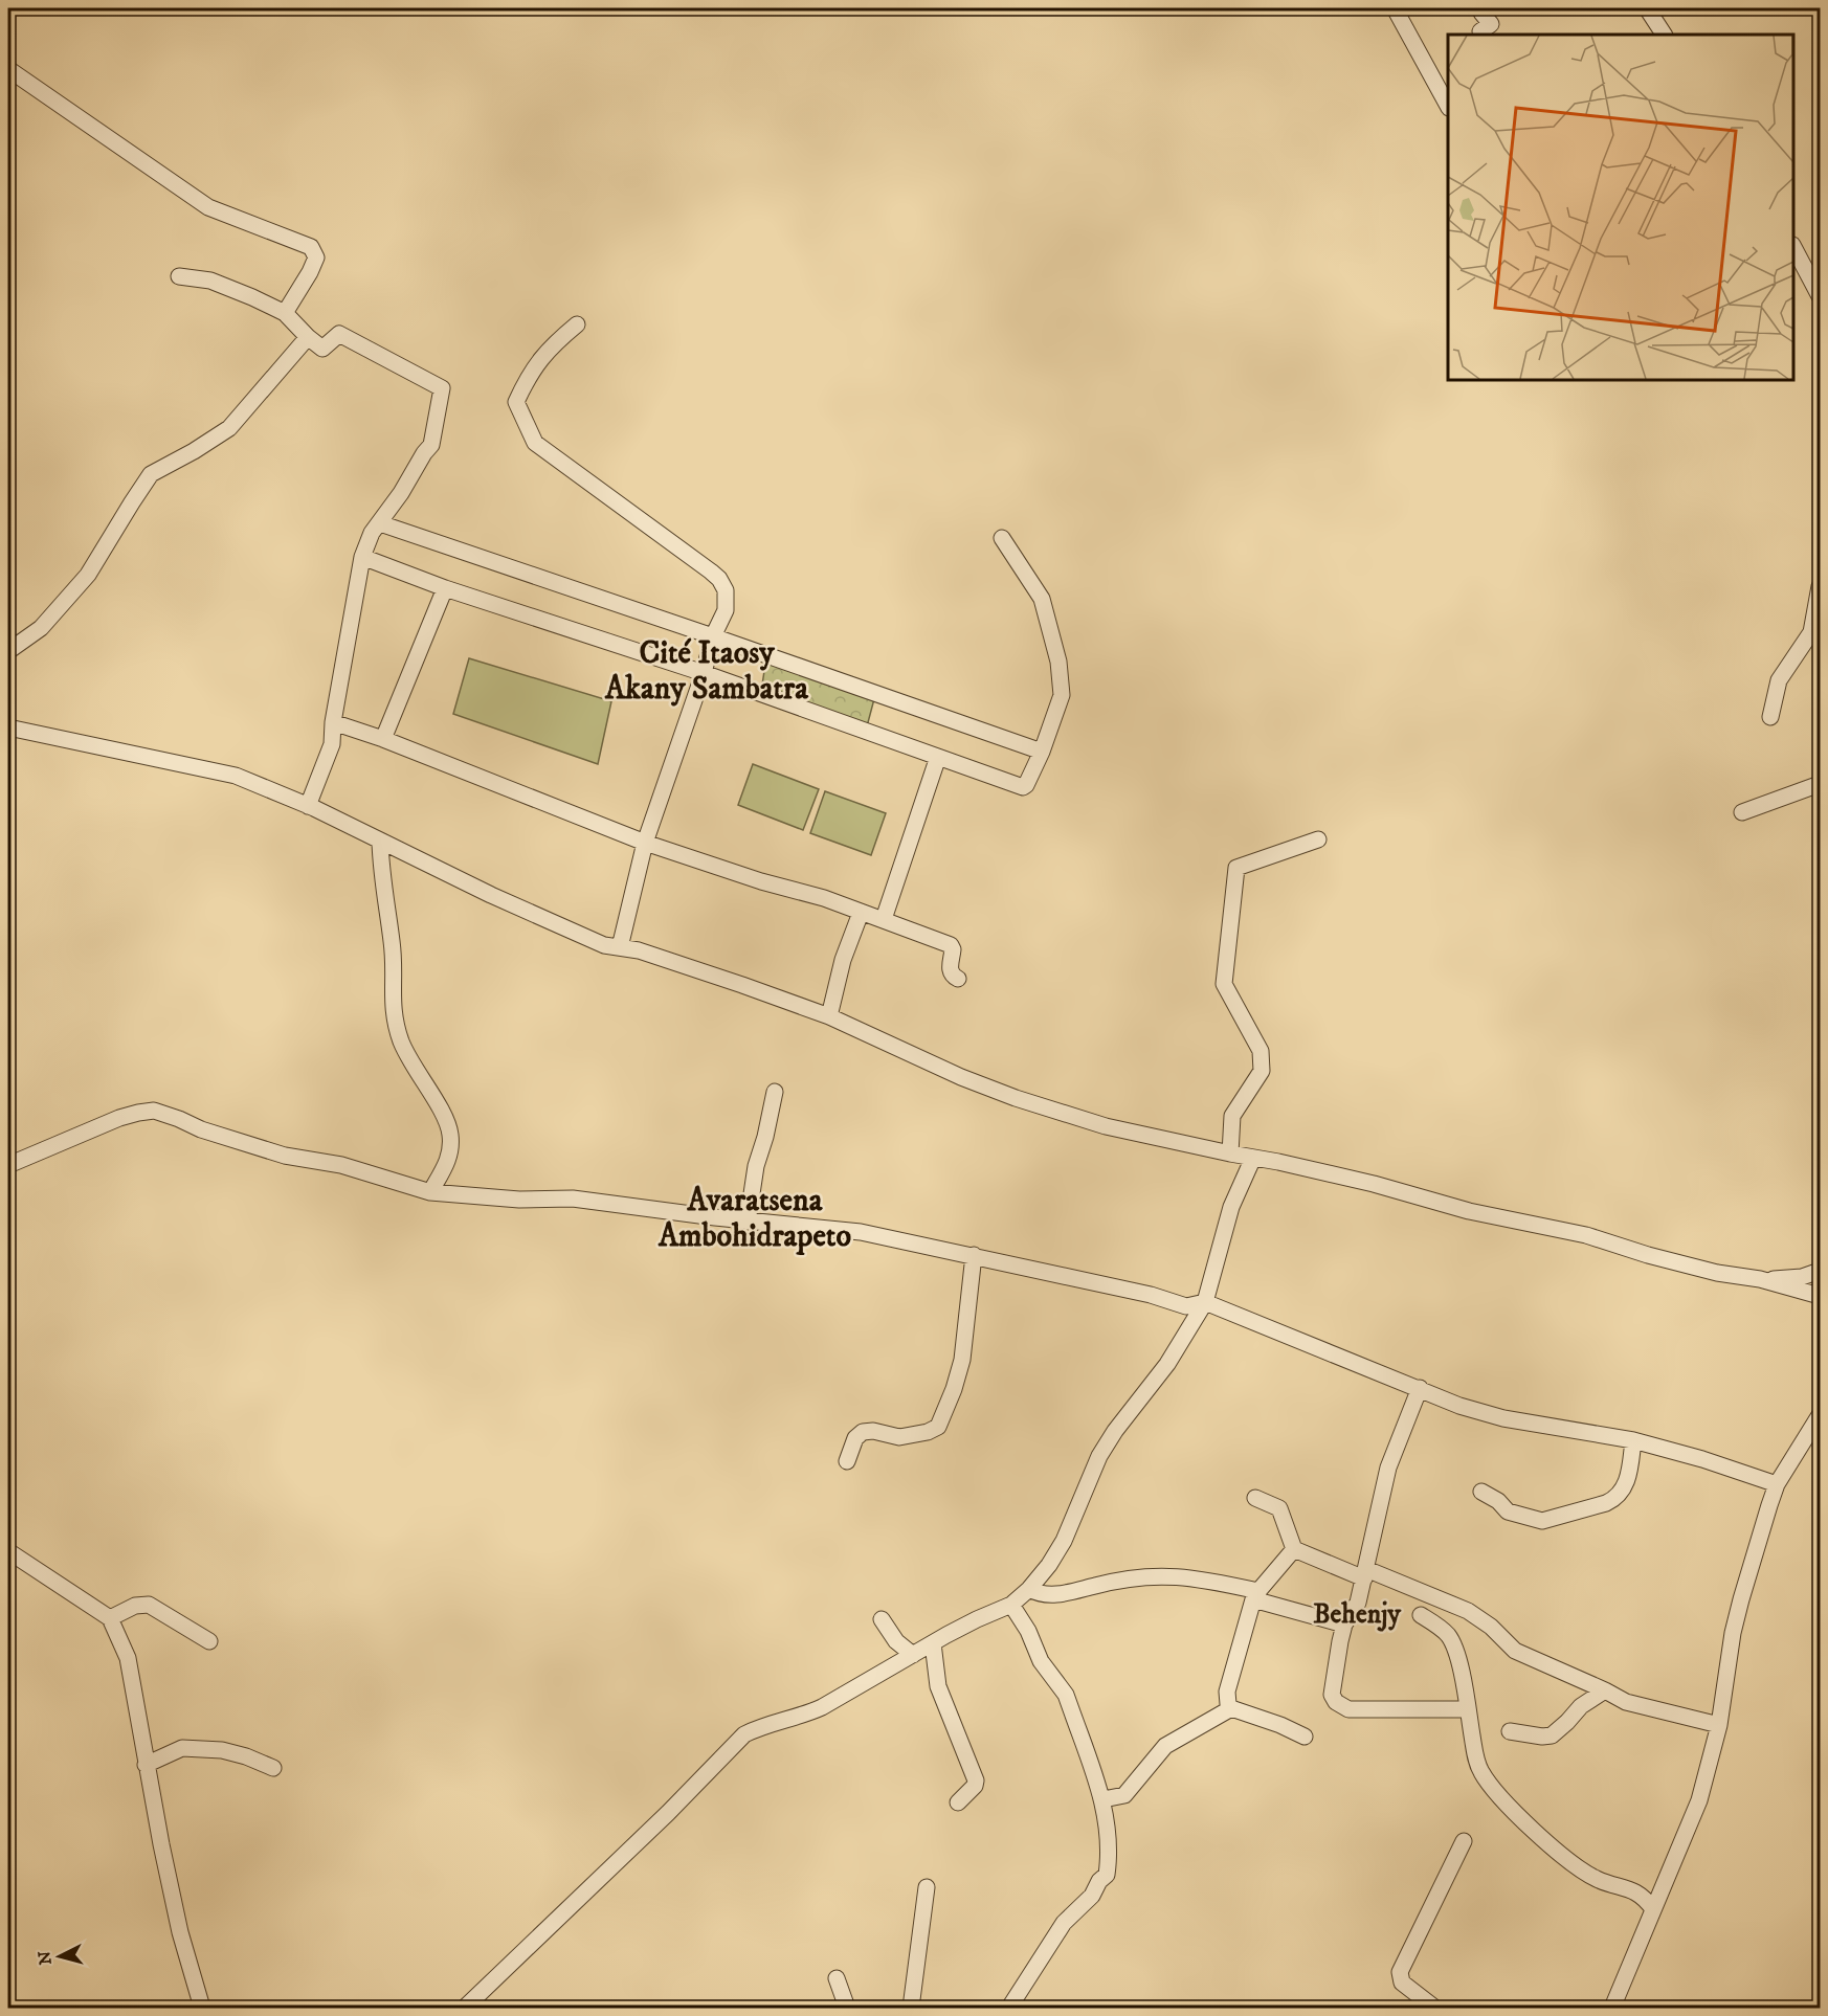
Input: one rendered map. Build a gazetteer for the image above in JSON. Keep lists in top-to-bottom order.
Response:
{
  "districts": ["Cité Itaosy Akany Sambatra", "Avaratsena Ambohidrapeto", "Behenjy"],
  "north": "left"
}
